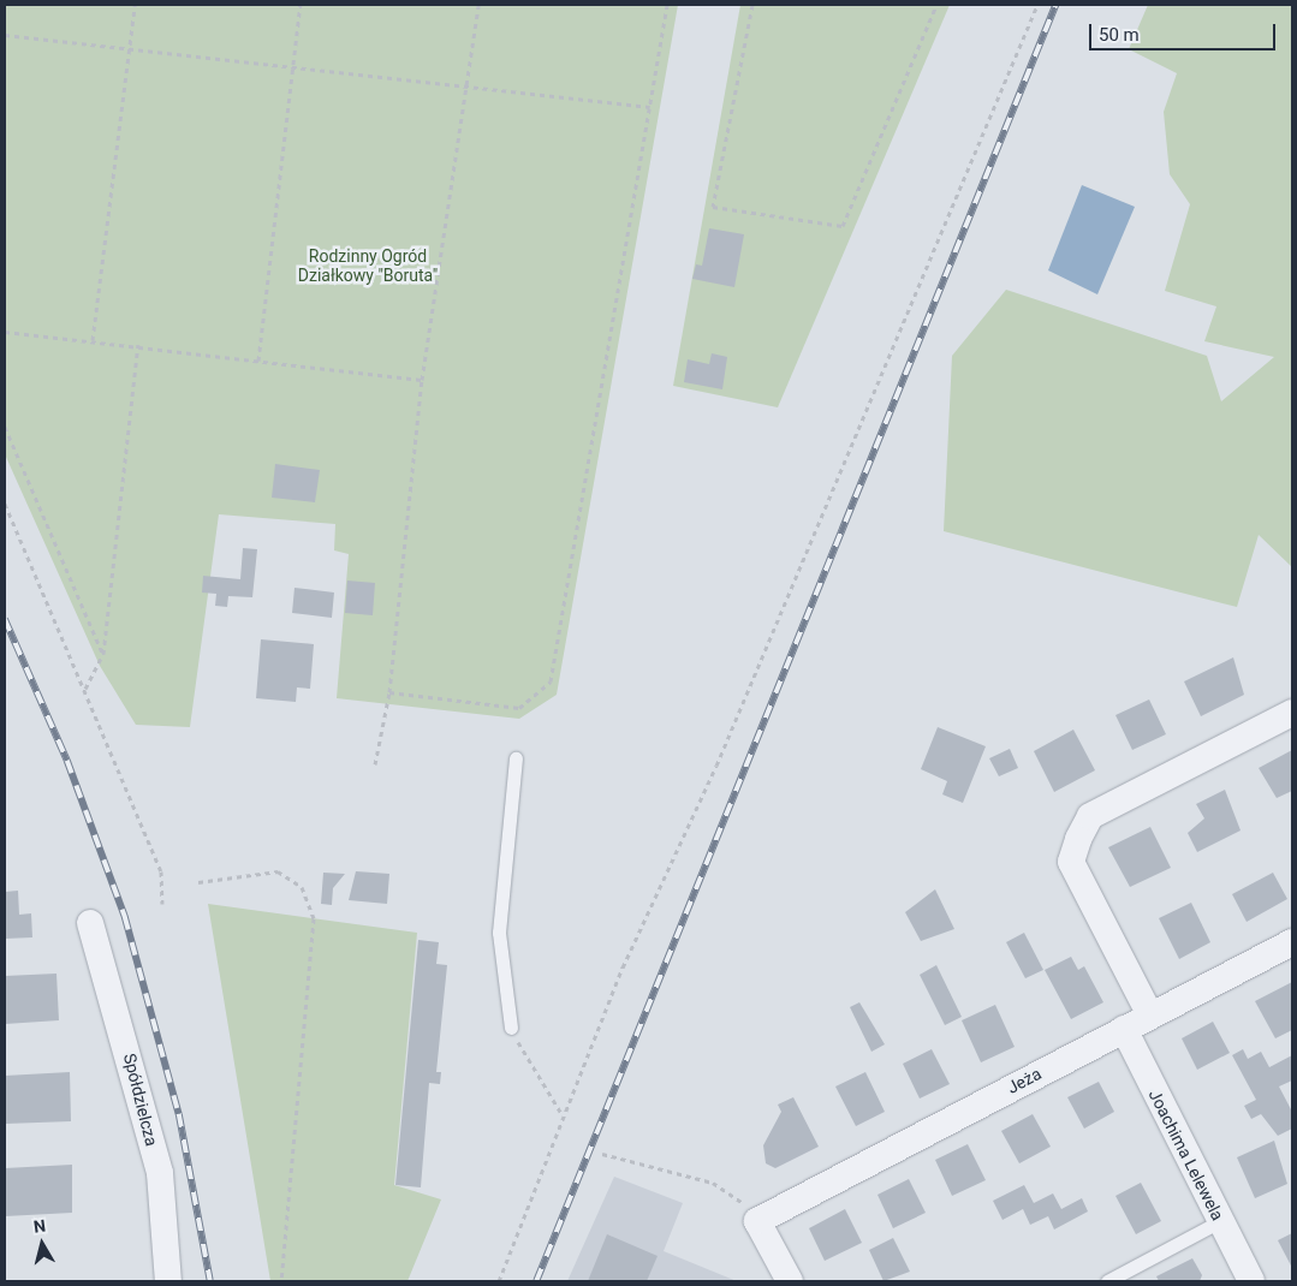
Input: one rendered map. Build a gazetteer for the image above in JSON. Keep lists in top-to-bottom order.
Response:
{
  "streets": {
    "street": ["Jeża", "Spółdzielcza", "Joachima Lelewela"]
  },
  "crossings": [
    ["Jeża", "Joachima Lelewela"]
  ],
  "parks": ["Rodzinny Ogród Działkowy \"Boruta\""],
  "scale_bar": "50 m",
  "north": "top"
}
